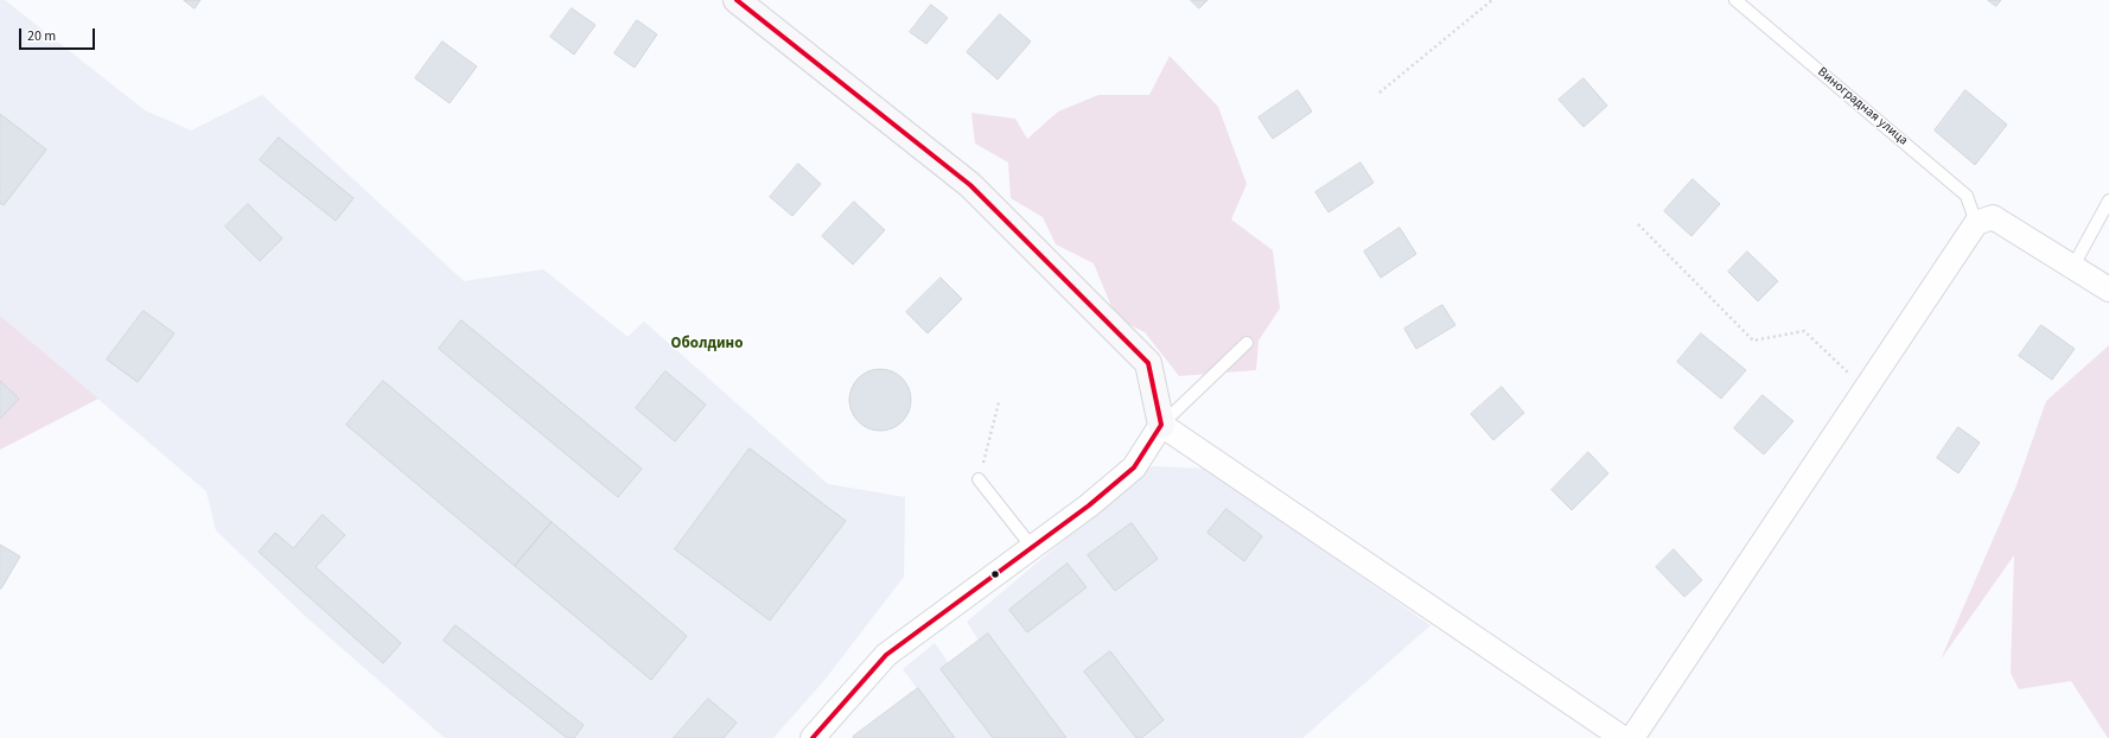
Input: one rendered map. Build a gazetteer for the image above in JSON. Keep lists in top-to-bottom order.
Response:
{
  "streets": {
    "lane": ["Виноградная улица"]
  },
  "districts": ["Оболдино"],
  "scale_bar": "20 m"
}
